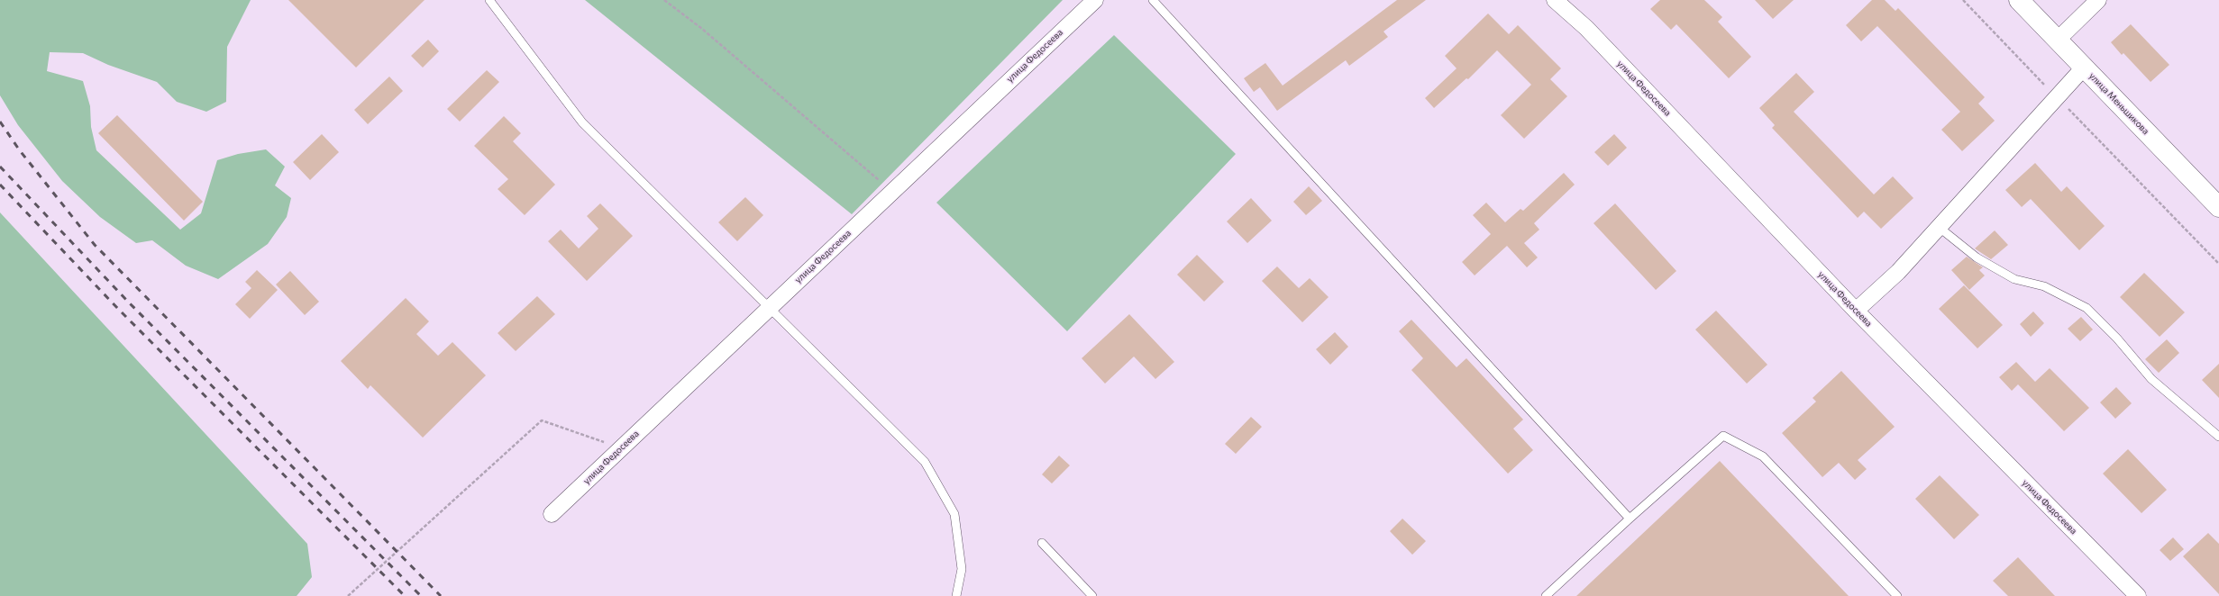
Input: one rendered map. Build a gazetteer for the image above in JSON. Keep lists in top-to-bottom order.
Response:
{
  "streets": {
    "main road": ["улица Меньшикова"],
    "street": ["улица Федосеева"]
  }
}
